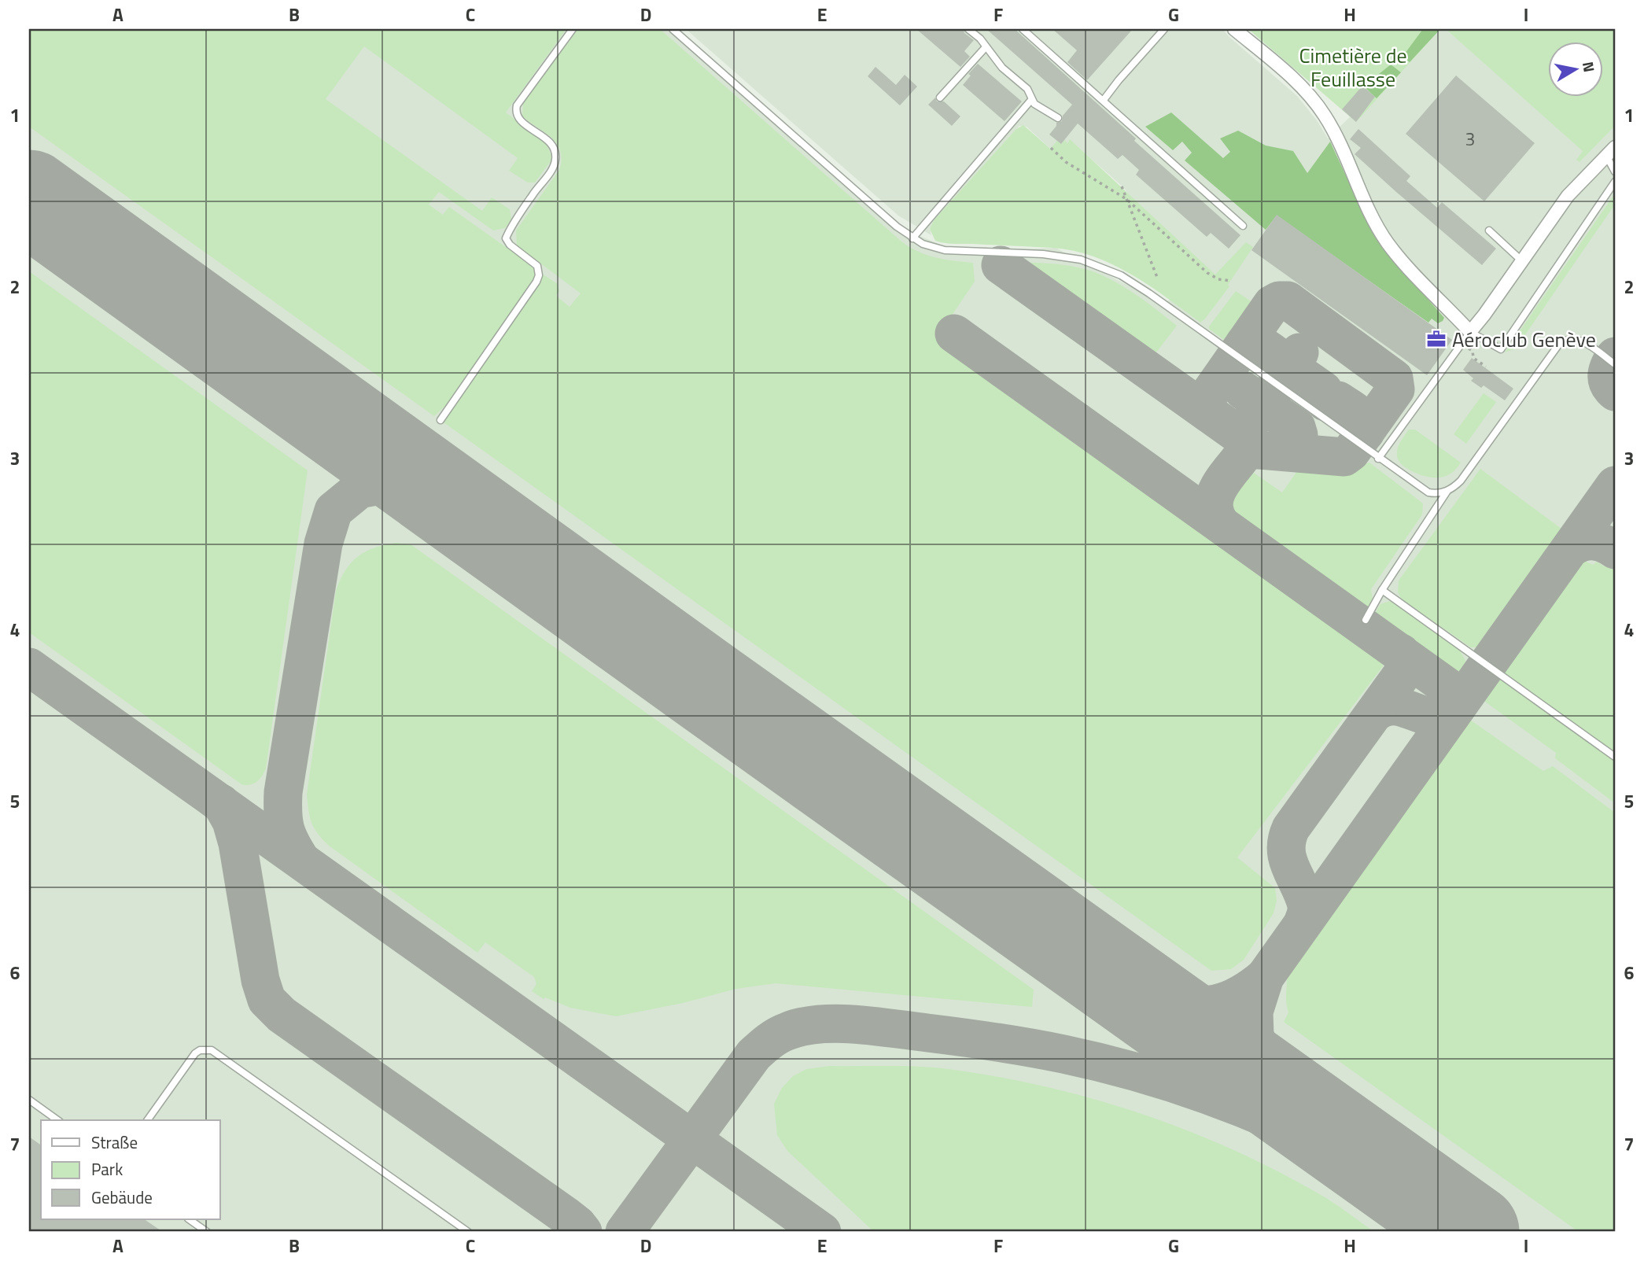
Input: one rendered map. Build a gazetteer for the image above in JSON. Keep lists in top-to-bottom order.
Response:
{
  "parks": ["Cimetière de Feuillasse"],
  "places": {
    "office": ["Aéroclub Genève"]
  },
  "house_numbers": ["3"],
  "legend": ["Straße", "Park", "Gebäude"],
  "north": "right",
  "grid": {
    "columns": [
      "A",
      "B",
      "C",
      "D",
      "E",
      "F",
      "G",
      "H",
      "I"
    ],
    "rows": [
      "1",
      "2",
      "3",
      "4",
      "5",
      "6",
      "7"
    ]
  }
}
